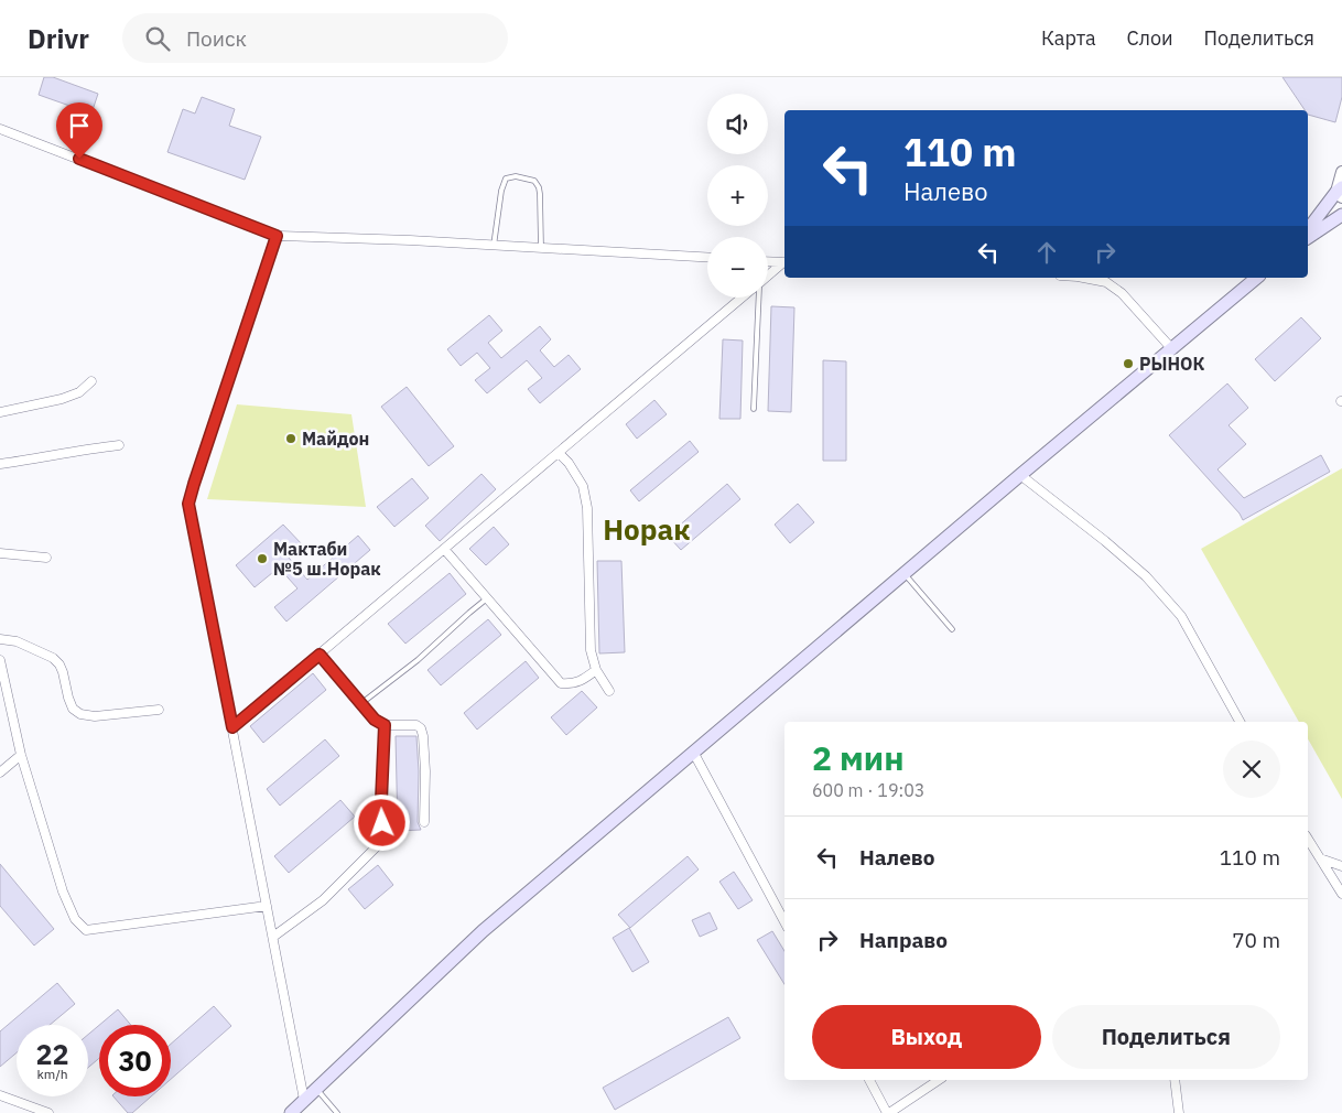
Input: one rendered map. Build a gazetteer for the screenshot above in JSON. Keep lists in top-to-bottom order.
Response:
{
  "districts": ["Норак"],
  "places": ["РЫНОК", "Майдон", "Мактаби №5 ш.Норак"],
  "page": {
    "header": "Drivr",
    "search": "Поиск",
    "nav": ["Карта", "Слои", "Поделиться"],
    "map_buttons": ["+", "−"],
    "turn": ["110 m", "Налево"],
    "heading": ["2 мин", "600 m · 19:03"],
    "list": [
      {
        "name": "Налево",
        "value": "110 m"
      },
      {
        "name": "Направо",
        "value": "70 m"
      }
    ],
    "buttons": ["Выход", "Поделиться"],
    "speed": "22 km/h",
    "limit": "30"
  }
}
